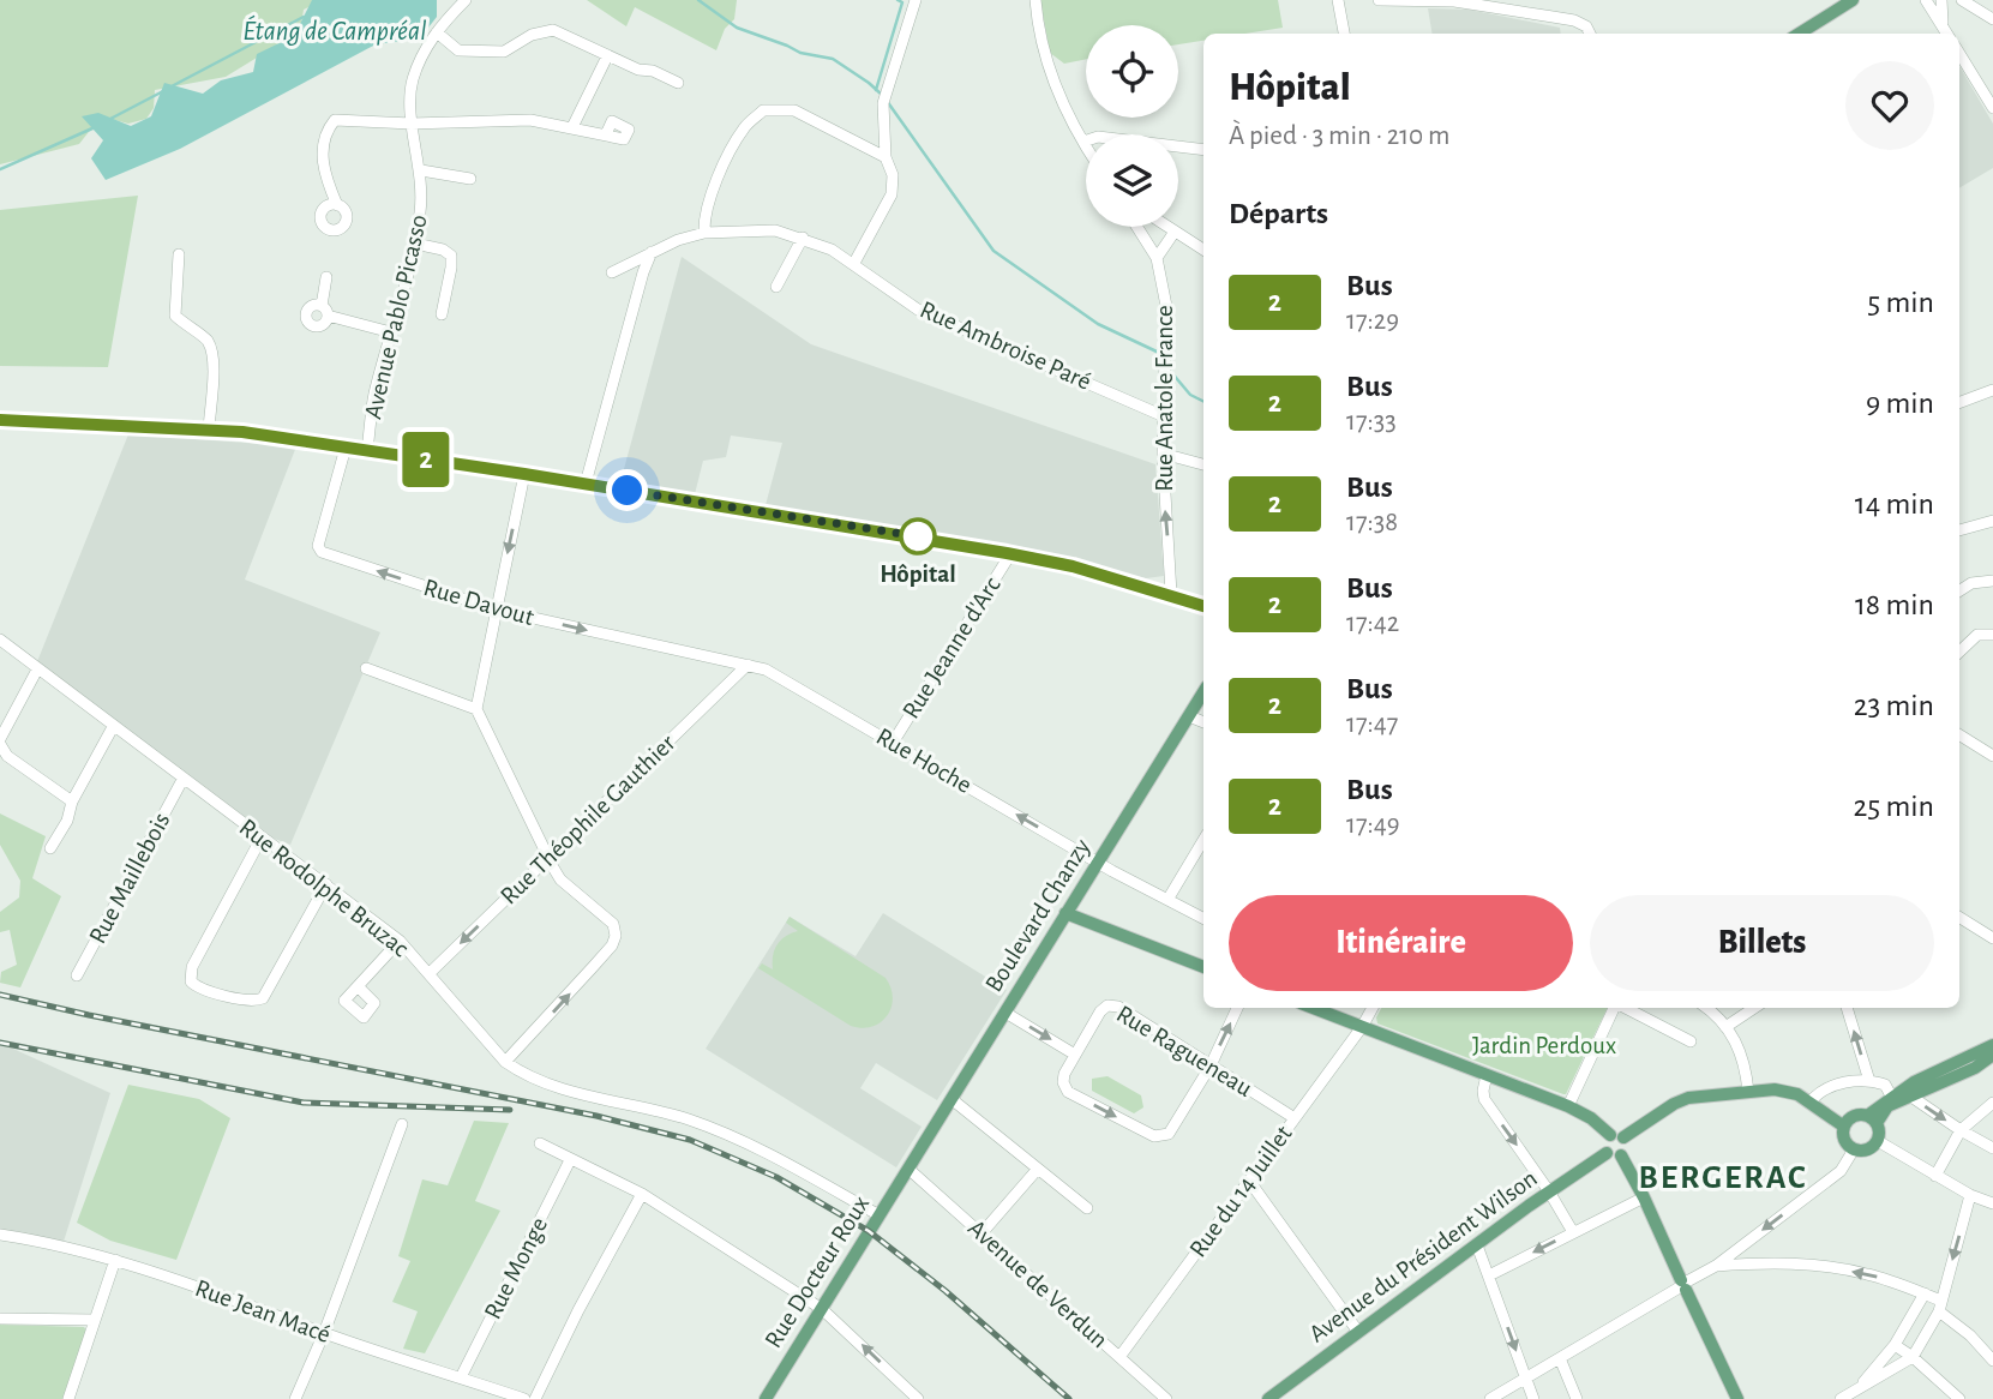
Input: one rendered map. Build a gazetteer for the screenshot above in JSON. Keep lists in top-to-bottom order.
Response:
{
  "streets": {
    "main road": ["Boulevard Chanzy", "Avenue du Président Wilson", "Rue Docteur Roux"],
    "street": [
      "Avenue Pablo Picasso",
      "Rue Ambroise Paré",
      "Rue Anatole France",
      "Rue Davout",
      "Rue Jeanne d'Arc",
      "Rue Hoche",
      "Rue Théophile Gauthier",
      "Rue Maillebois",
      "Rue Rodolphe Bruzac",
      "Rue Ragueneau",
      "Rue du 14 Juillet",
      "Rue Monge",
      "Avenue de Verdun",
      "Rue Jean Macé"
    ]
  },
  "crossings": [
    ["Rue Ambroise Paré", "Rue Anatole France"],
    ["Rue Davout", "Rue Hoche"],
    ["Rue Davout", "Rue Théophile Gauthier"],
    ["Rue Jeanne d'Arc", "Rue Hoche"],
    ["Rue Hoche", "Rue Théophile Gauthier"],
    ["Rue Hoche", "Boulevard Chanzy"],
    ["Rue Théophile Gauthier", "Rue Rodolphe Bruzac"],
    ["Rue Maillebois", "Rue Rodolphe Bruzac"],
    ["Rue Rodolphe Bruzac", "Rue Docteur Roux"],
    ["Boulevard Chanzy", "Rue Docteur Roux"],
    ["Boulevard Chanzy", "Avenue de Verdun"],
    ["Rue Ragueneau", "Rue du 14 Juillet"],
    ["Rue du 14 Juillet", "Avenue de Verdun"],
    ["Rue Monge", "Rue Jean Macé"],
    ["Rue Docteur Roux", "Avenue de Verdun"]
  ],
  "one_way": ["Rue Anatole France", "Rue Hoche", "Rue Théophile Gauthier"],
  "districts": ["BERGERAC"],
  "water": ["Étang de Campréal"],
  "parks": ["Jardin Perdoux"],
  "places": ["Hôpital"],
  "lines": ["bus line 2"],
  "page": {
    "on_map": "2",
    "heading": [
      ["Hôpital", "À pied · 3 min · 210 m"],
      "Départs"
    ],
    "list": [
      {
        "mark": "2",
        "name": "Bus",
        "note": "17:29",
        "value": "5 min"
      },
      {
        "mark": "2",
        "name": "Bus",
        "note": "17:33",
        "value": "9 min"
      },
      {
        "mark": "2",
        "name": "Bus",
        "note": "17:38",
        "value": "14 min"
      },
      {
        "mark": "2",
        "name": "Bus",
        "note": "17:42",
        "value": "18 min"
      },
      {
        "mark": "2",
        "name": "Bus",
        "note": "17:47",
        "value": "23 min"
      },
      {
        "mark": "2",
        "name": "Bus",
        "note": "17:49",
        "value": "25 min"
      }
    ],
    "buttons": ["Itinéraire", "Billets"]
  }
}
